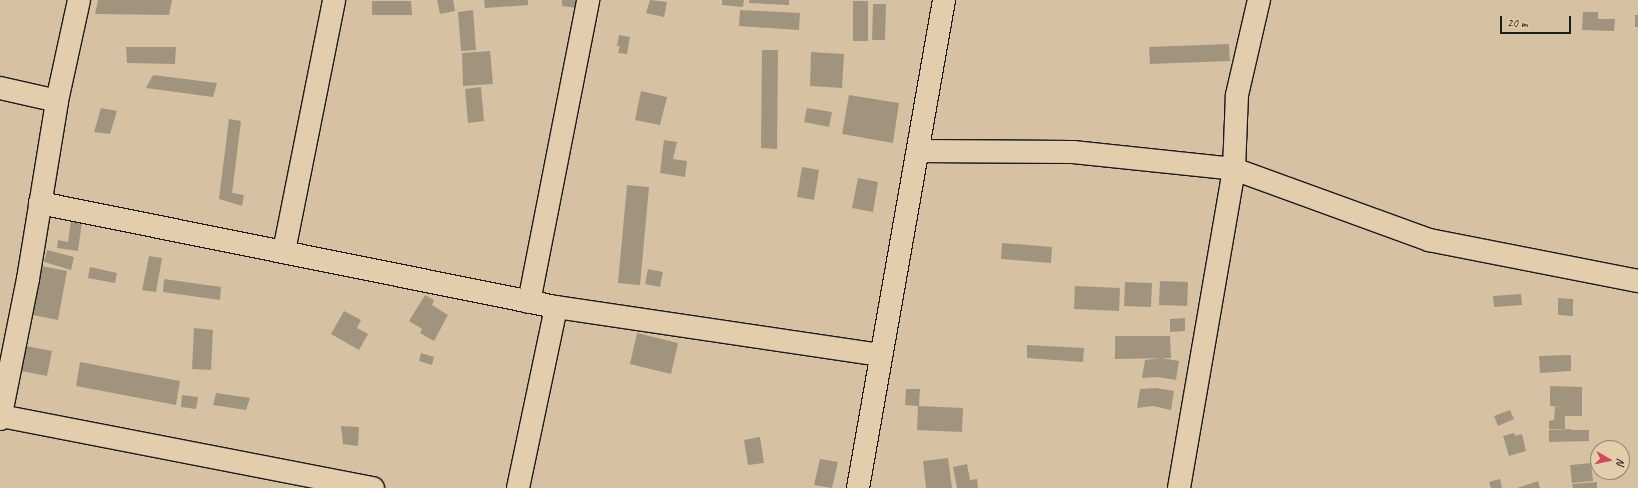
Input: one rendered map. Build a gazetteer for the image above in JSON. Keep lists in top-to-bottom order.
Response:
{
  "scale_bar": "20 m",
  "north": "right"
}
